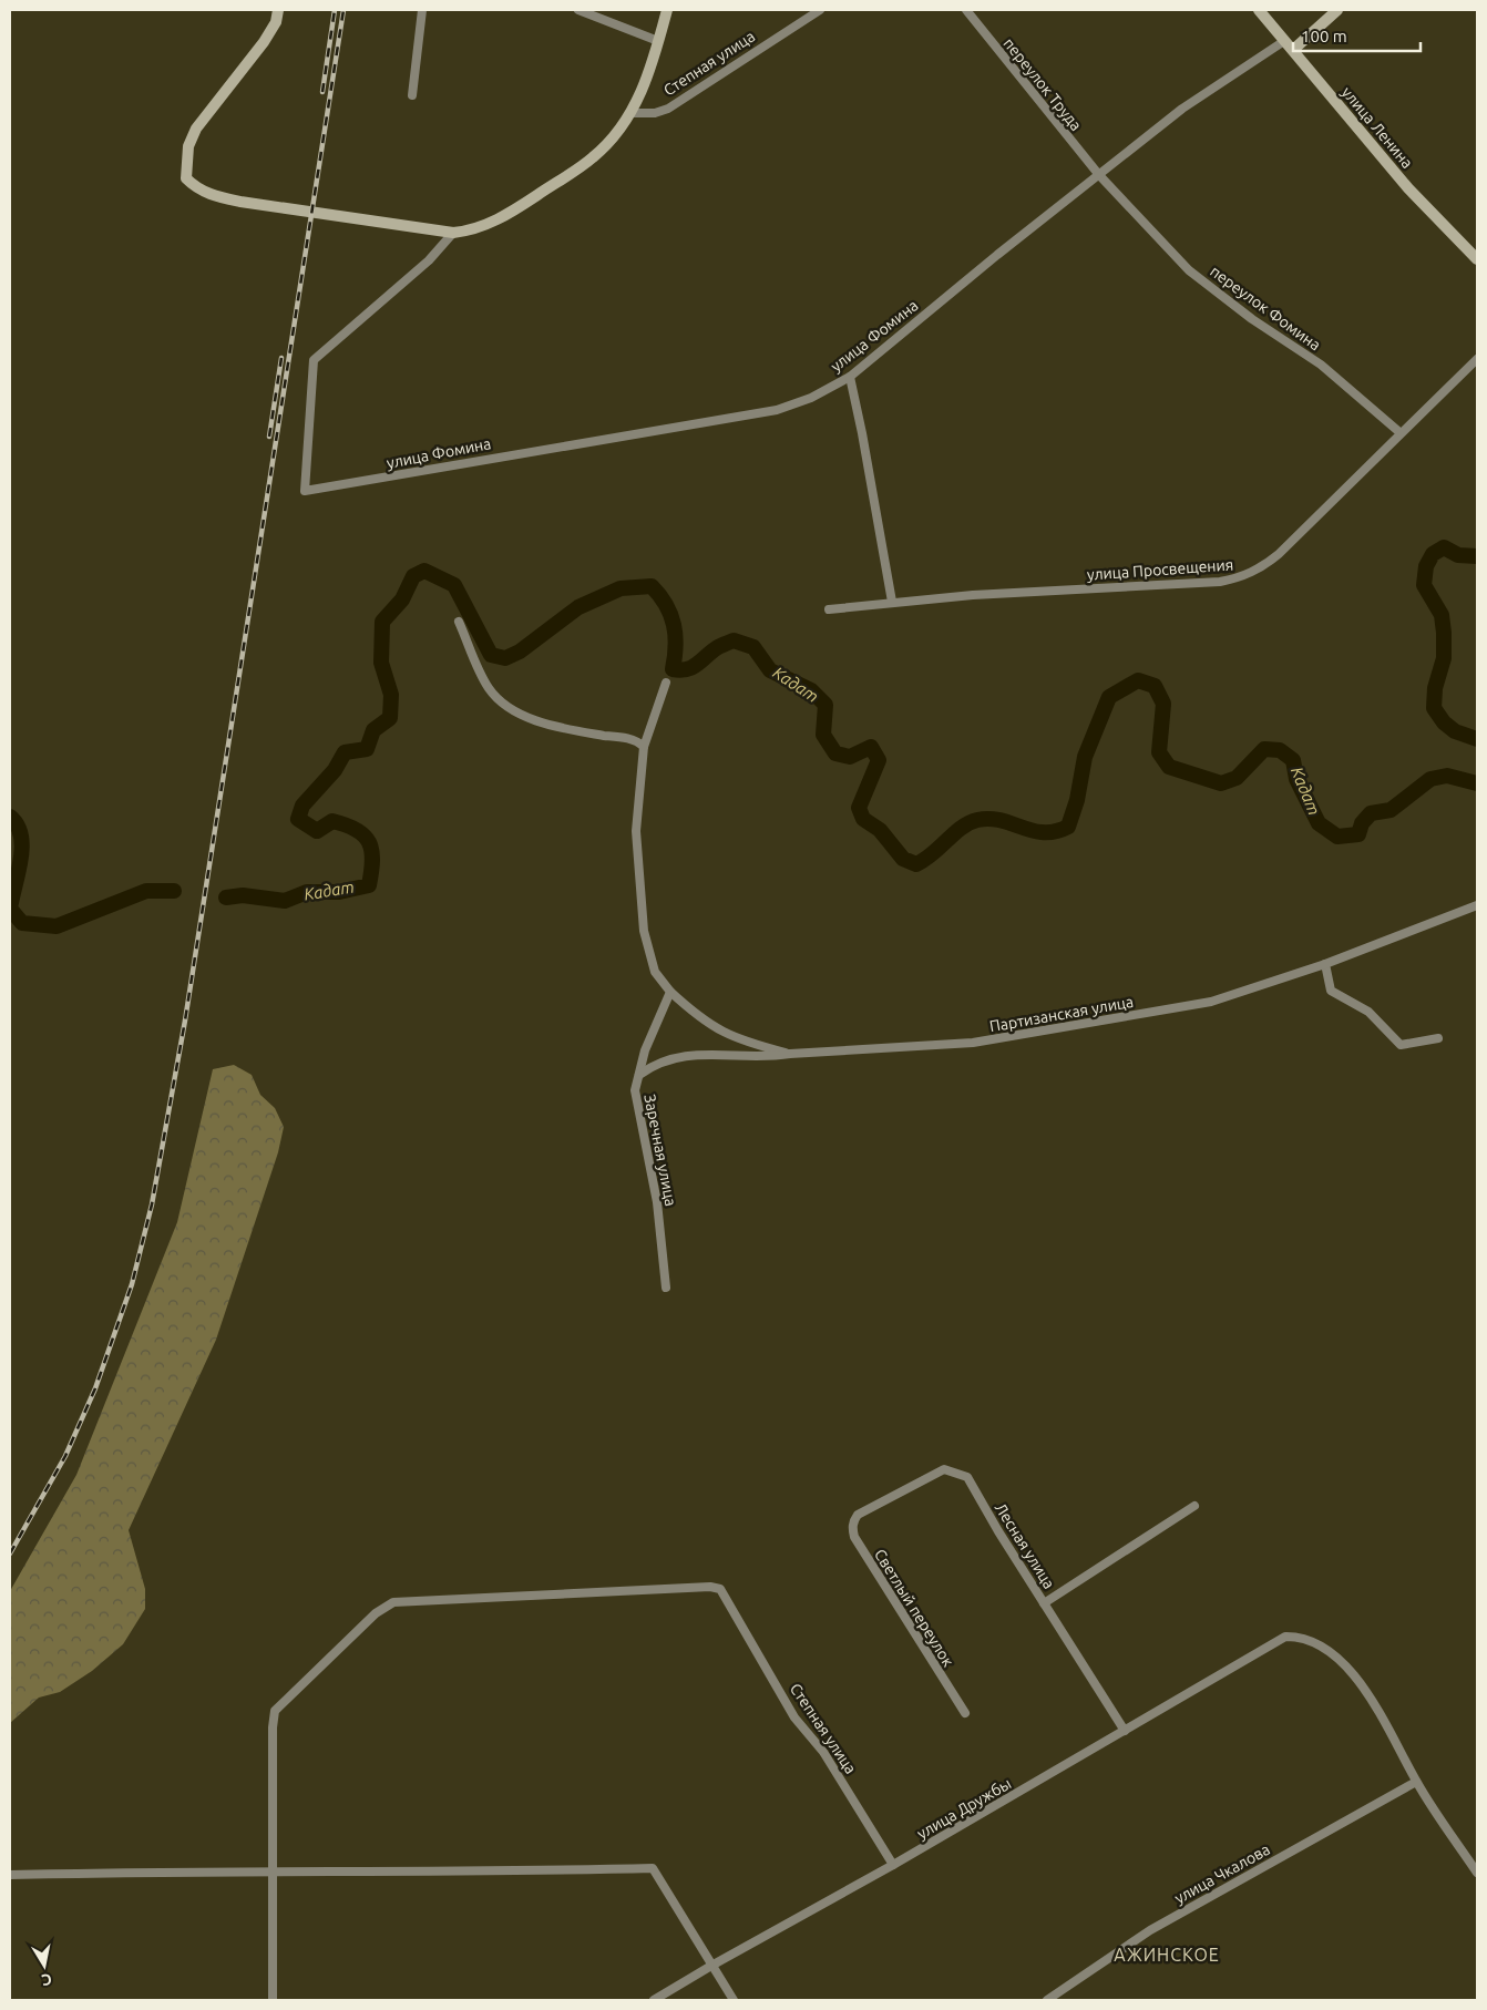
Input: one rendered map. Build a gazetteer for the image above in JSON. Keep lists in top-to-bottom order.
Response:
{
  "streets": {
    "street": [
      "Степная улица",
      "переулок Труда",
      "улица Ленина",
      "переулок Фомина",
      "улица Фомина",
      "улица Просвещения",
      "Партизанская улица",
      "Заречная улица",
      "Лесная улица",
      "Светлый переулок",
      "улица Дружбы",
      "улица Чкалова"
    ]
  },
  "crossings": [
    ["Степная улица", "улица Дружбы"],
    ["переулок Труда", "переулок Фомина"],
    ["переулок Труда", "улица Фомина"],
    ["улица Ленина", "улица Фомина"],
    ["переулок Фомина", "улица Фомина"],
    ["переулок Фомина", "улица Просвещения"],
    ["Партизанская улица", "Заречная улица"],
    ["Лесная улица", "Светлый переулок"],
    ["Лесная улица", "улица Дружбы"],
    ["улица Дружбы", "улица Чкалова"]
  ],
  "districts": ["АЖИНСКОЕ"],
  "water": ["Кадат"],
  "scale_bar": "100 m",
  "north": "bottom"
}
